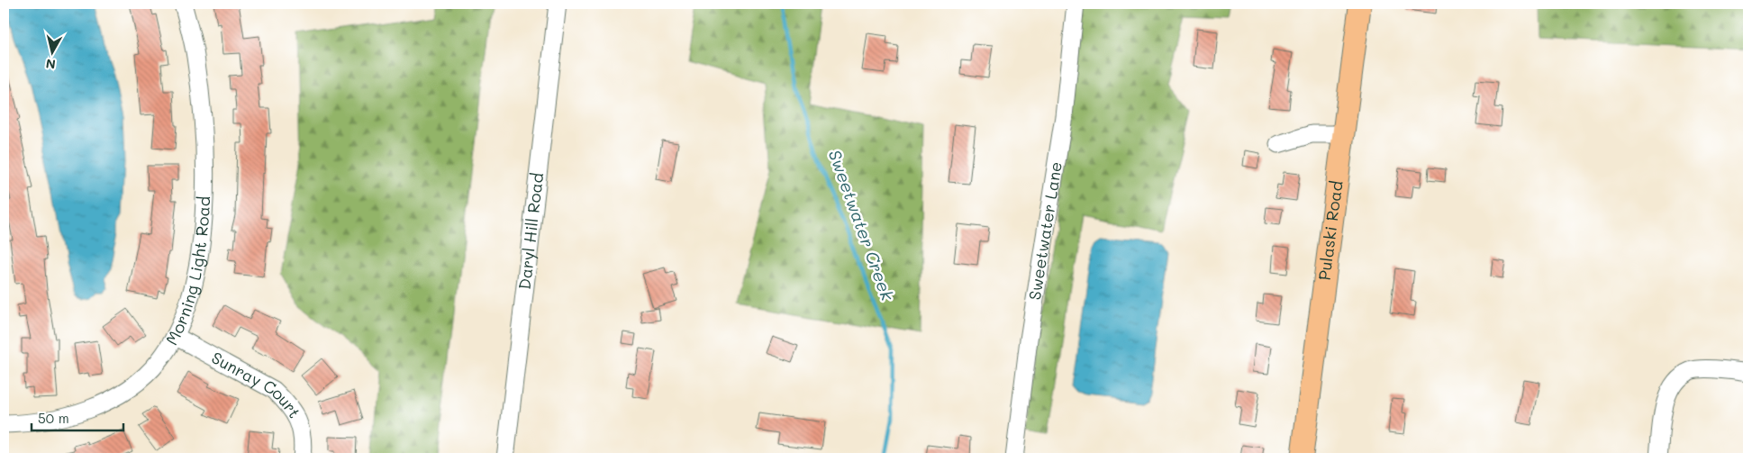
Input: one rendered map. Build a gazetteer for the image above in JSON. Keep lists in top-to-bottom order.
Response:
{
  "streets": {
    "main road": ["Pulaski Road"],
    "street": [
      "Daryl Hill Road",
      "Sweetwater Lane",
      "Morning Light Road",
      "Sunray Court"
    ]
  },
  "crossings": [
    ["Morning Light Road", "Sunray Court"]
  ],
  "water": ["Sweetwater Creek"],
  "scale_bar": "50 m",
  "north": "bottom"
}
